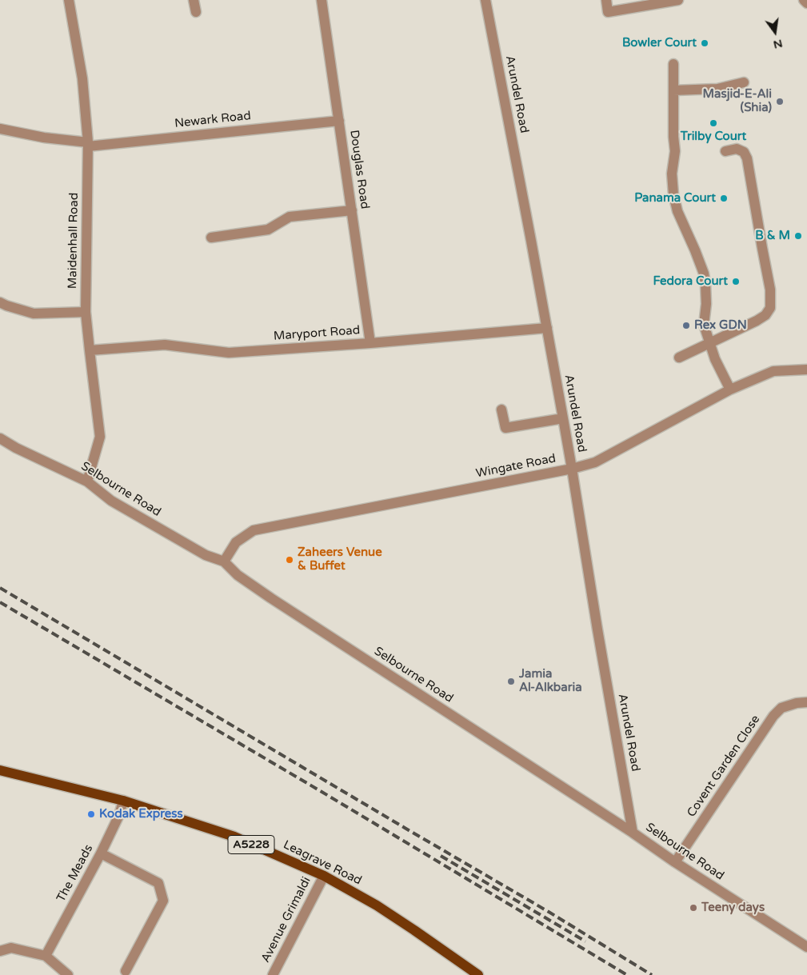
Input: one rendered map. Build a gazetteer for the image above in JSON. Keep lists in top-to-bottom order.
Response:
{
  "streets": {
    "main road": ["A5228", "Leagrave Road"],
    "street": [
      "Arundel Road",
      "Newark Road",
      "Douglas Road",
      "Maidenhall Road",
      "Maryport Road",
      "Wingate Road",
      "Selbourne Road",
      "Covent Garden Close",
      "The Meads",
      "Avenue Grimaldi"
    ]
  },
  "crossings": [
    ["Arundel Road", "Maryport Road"],
    ["Arundel Road", "Wingate Road"],
    ["Arundel Road", "Selbourne Road"],
    ["Newark Road", "Douglas Road"],
    ["Newark Road", "Maidenhall Road"],
    ["Douglas Road", "Maryport Road"],
    ["Maidenhall Road", "Maryport Road"],
    ["Maidenhall Road", "Selbourne Road"],
    ["Wingate Road", "Selbourne Road"],
    ["Selbourne Road", "Covent Garden Close"],
    ["Leagrave Road", "The Meads"],
    ["Leagrave Road", "Avenue Grimaldi"]
  ],
  "places": [
    "Bowler Court",
    "Masjid-E-Ali (Shia)",
    "Trilby Court",
    "Panama Court",
    "B & M",
    "Fedora Court",
    "Rex GDN",
    "Zaheers Venue & Buffet",
    "Jamia Al-Alkbaria",
    "Kodak Express",
    "Teeny days"
  ],
  "north": "bottom"
}
